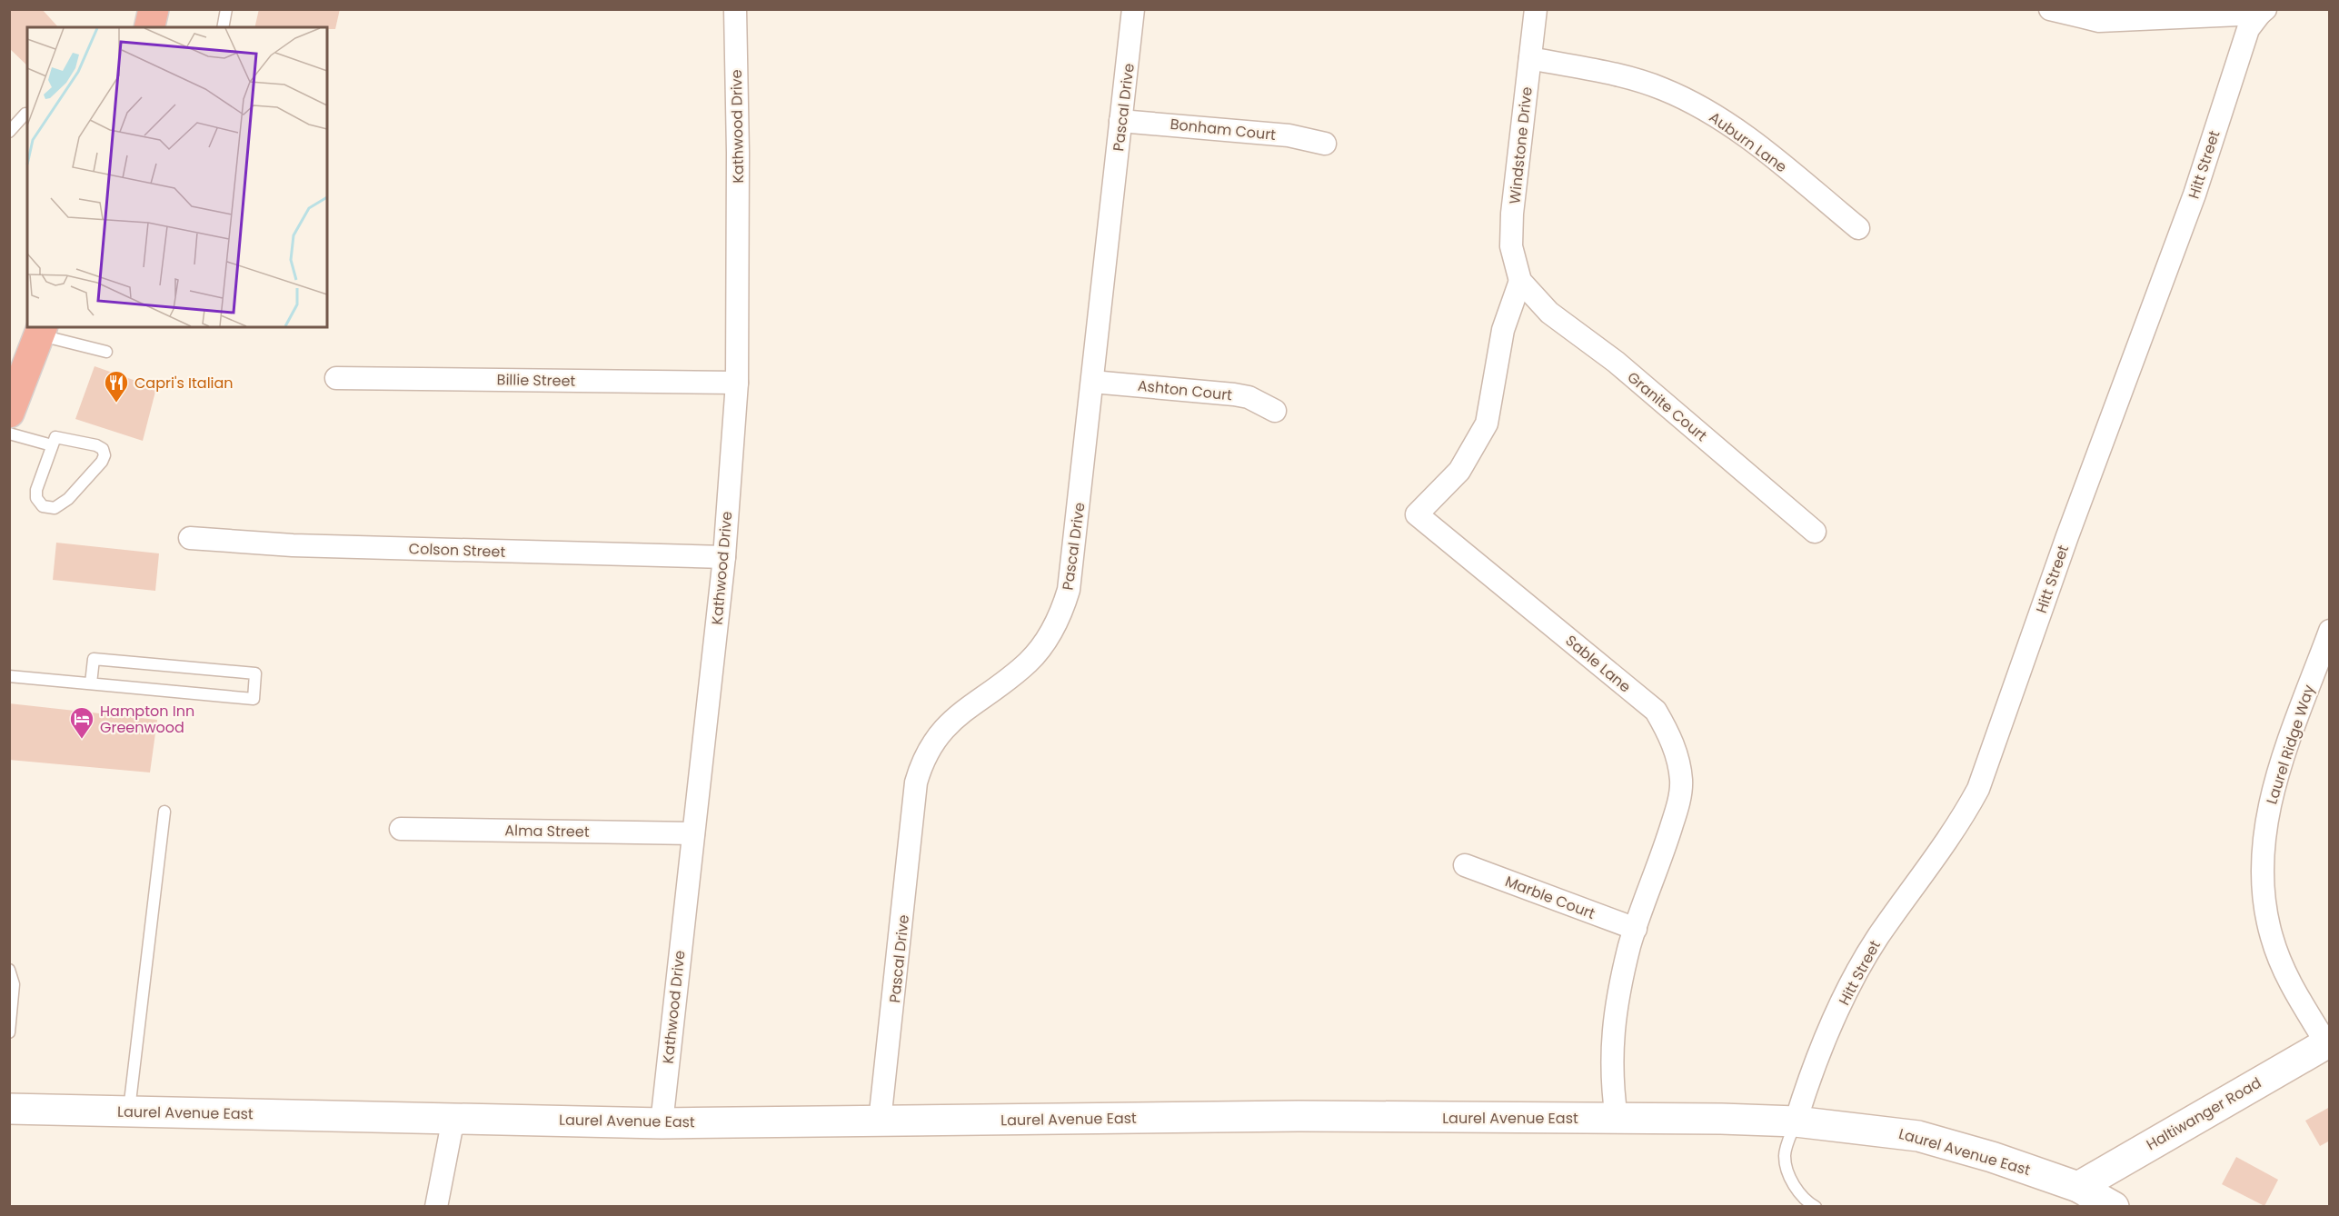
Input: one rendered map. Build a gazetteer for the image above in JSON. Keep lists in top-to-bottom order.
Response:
{
  "streets": {
    "street": [
      "Pascal Drive",
      "Kathwood Drive",
      "Bonham Court",
      "Auburn Lane",
      "Windstone Drive",
      "Hitt Street",
      "Billie Street",
      "Ashton Court",
      "Granite Court",
      "Colson Street",
      "Sable Lane",
      "Laurel Ridge Way",
      "Alma Street",
      "Marble Court",
      "Laurel Avenue East",
      "Haltiwanger Road"
    ]
  },
  "crossings": [
    ["Pascal Drive", "Bonham Court"],
    ["Pascal Drive", "Ashton Court"],
    ["Pascal Drive", "Laurel Avenue East"],
    ["Kathwood Drive", "Billie Street"],
    ["Kathwood Drive", "Colson Street"],
    ["Kathwood Drive", "Alma Street"],
    ["Kathwood Drive", "Laurel Avenue East"],
    ["Auburn Lane", "Windstone Drive"],
    ["Windstone Drive", "Granite Court"],
    ["Windstone Drive", "Sable Lane"],
    ["Hitt Street", "Laurel Avenue East"],
    ["Granite Court", "Sable Lane"],
    ["Sable Lane", "Marble Court"],
    ["Sable Lane", "Laurel Avenue East"],
    ["Laurel Ridge Way", "Haltiwanger Road"],
    ["Laurel Avenue East", "Haltiwanger Road"]
  ],
  "places": {
    "restaurant": ["Capri's Italian"],
    "hotel": ["Hampton Inn Greenwood"]
  }
}
